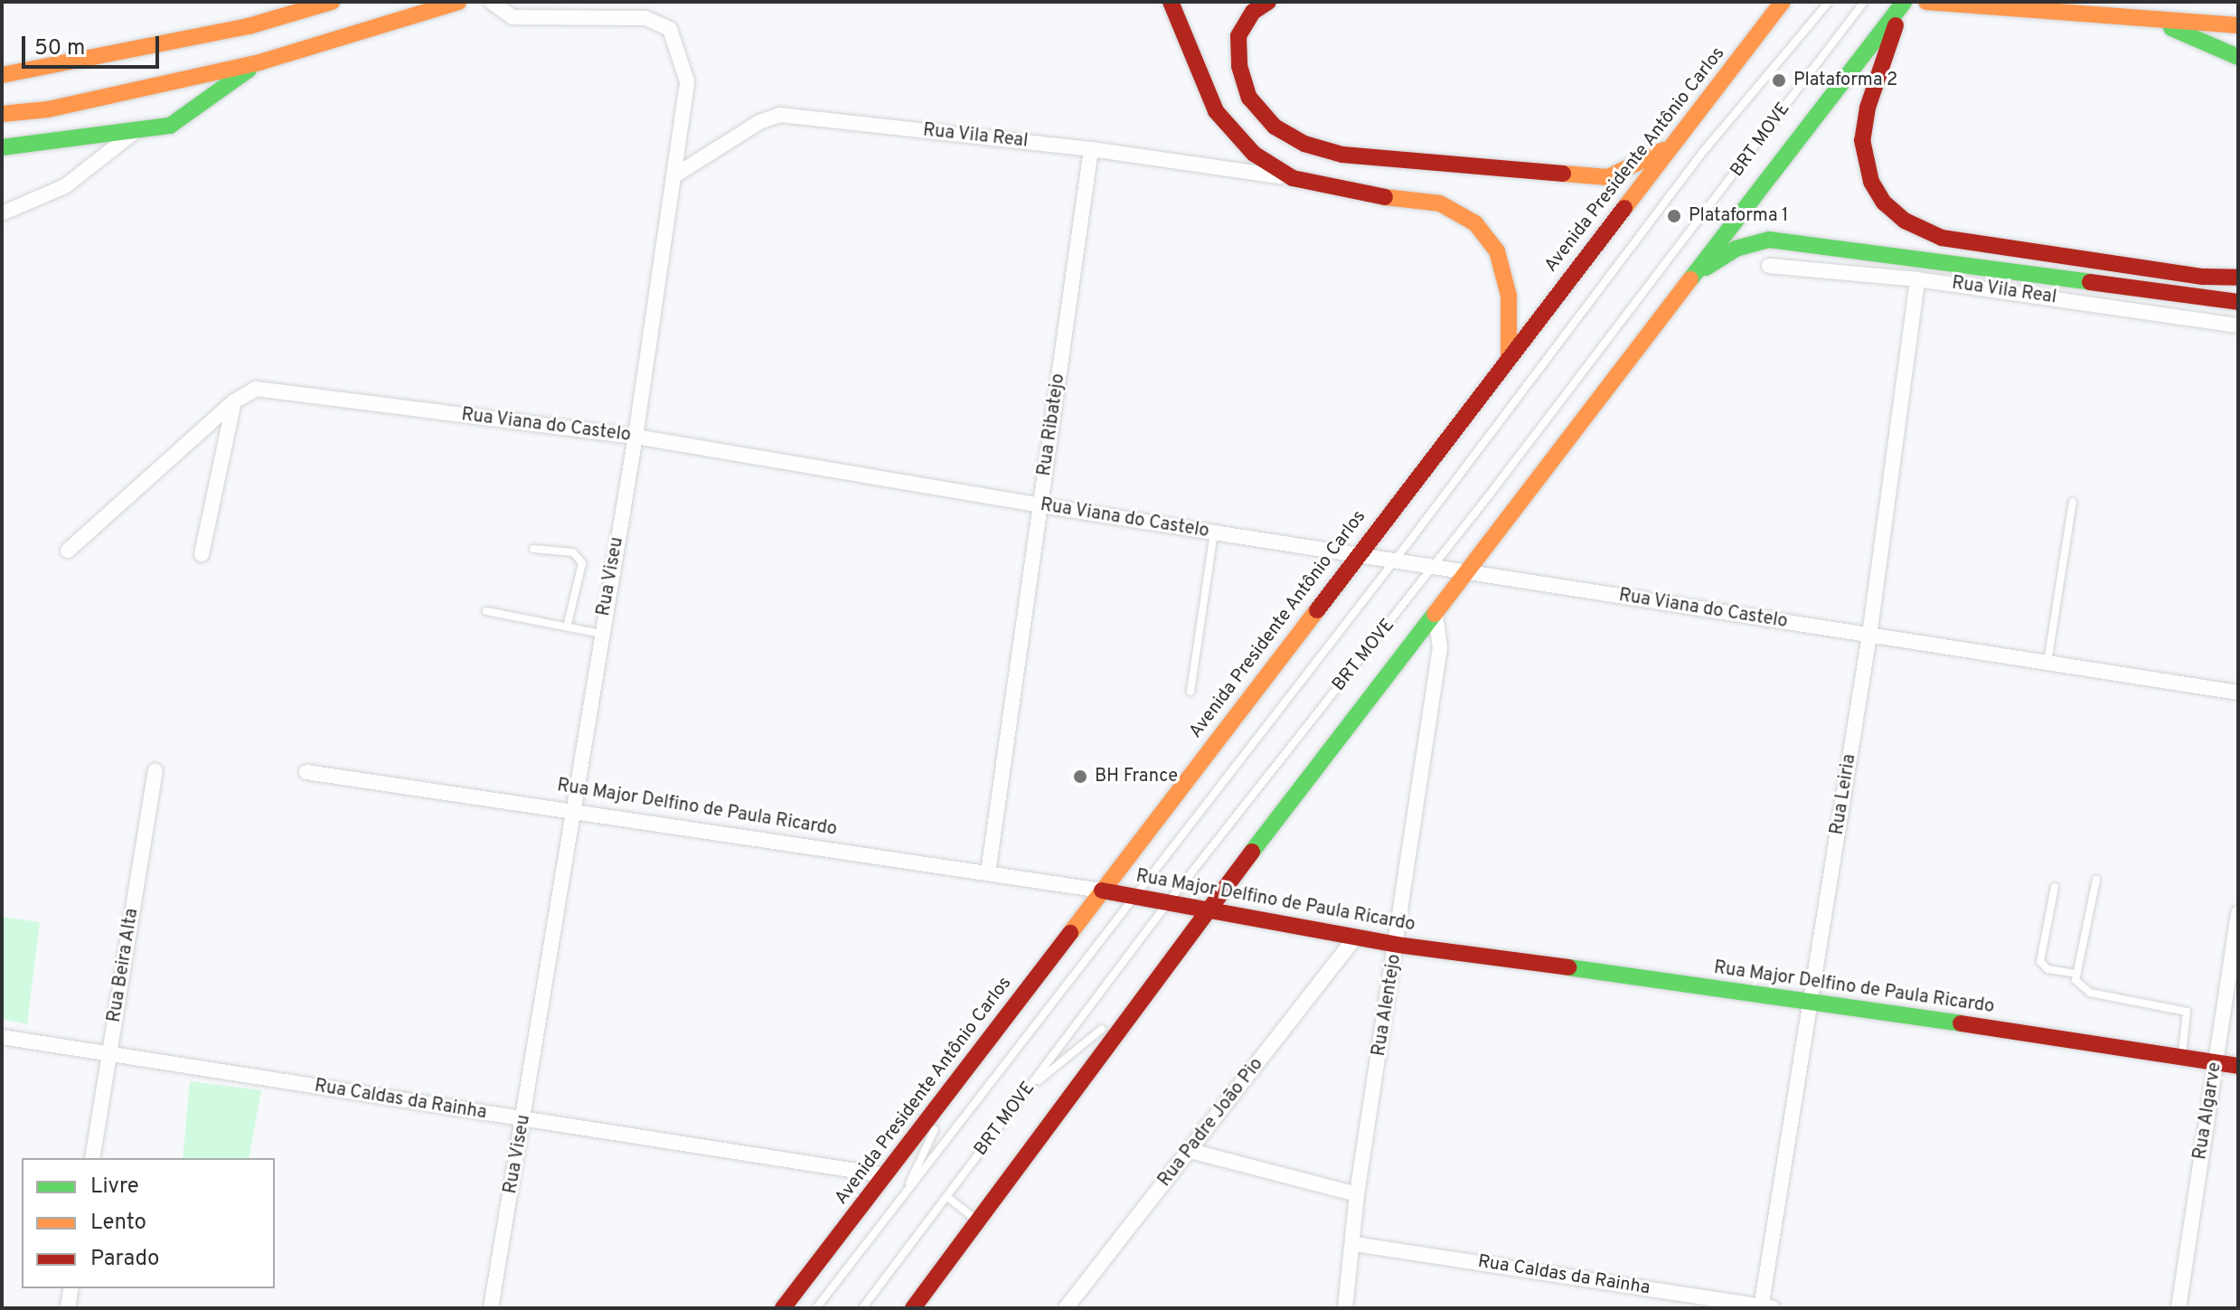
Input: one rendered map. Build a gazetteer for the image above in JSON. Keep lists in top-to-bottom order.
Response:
{
  "streets": {
    "main road": ["Avenida Presidente Antônio Carlos", "Rua Major Delfino de Paula Ricardo"],
    "street": [
      "Rua Vila Real",
      "Rua Ribatejo",
      "Rua Viana do Castelo",
      "Rua Viseu",
      "Rua Leiria",
      "Rua Beira Alta",
      "Rua Alentejo",
      "Rua Caldas da Rainha",
      "Rua Algarve",
      "Rua Padre João Pio"
    ],
    "lane": ["BRT MOVE"]
  },
  "crossings": [
    ["Rua Vila Real", "Rua Ribatejo"],
    ["Rua Vila Real", "Rua Viseu"],
    ["Rua Vila Real", "Rua Leiria"],
    ["BRT MOVE", "Avenida Presidente Antônio Carlos"],
    ["BRT MOVE", "Rua Viana do Castelo"],
    ["BRT MOVE", "Rua Major Delfino de Paula Ricardo"],
    ["Avenida Presidente Antônio Carlos", "Rua Viana do Castelo"],
    ["Avenida Presidente Antônio Carlos", "Rua Major Delfino de Paula Ricardo"],
    ["Avenida Presidente Antônio Carlos", "Rua Caldas da Rainha"],
    ["Rua Ribatejo", "Rua Viana do Castelo"],
    ["Rua Ribatejo", "Rua Major Delfino de Paula Ricardo"],
    ["Rua Viana do Castelo", "Rua Viseu"],
    ["Rua Viana do Castelo", "Rua Leiria"],
    ["Rua Viseu", "Rua Major Delfino de Paula Ricardo"],
    ["Rua Viseu", "Rua Caldas da Rainha"],
    ["Rua Leiria", "Rua Major Delfino de Paula Ricardo"],
    ["Rua Leiria", "Rua Caldas da Rainha"],
    ["Rua Major Delfino de Paula Ricardo", "Rua Alentejo"],
    ["Rua Major Delfino de Paula Ricardo", "Rua Algarve"],
    ["Rua Major Delfino de Paula Ricardo", "Rua Padre João Pio"],
    ["Rua Beira Alta", "Rua Caldas da Rainha"],
    ["Rua Alentejo", "Rua Caldas da Rainha"]
  ],
  "places": ["Plataforma 2", "Plataforma 1", "BH France"],
  "legend": ["Livre", "Lento", "Parado"],
  "scale_bar": "50 m"
}
